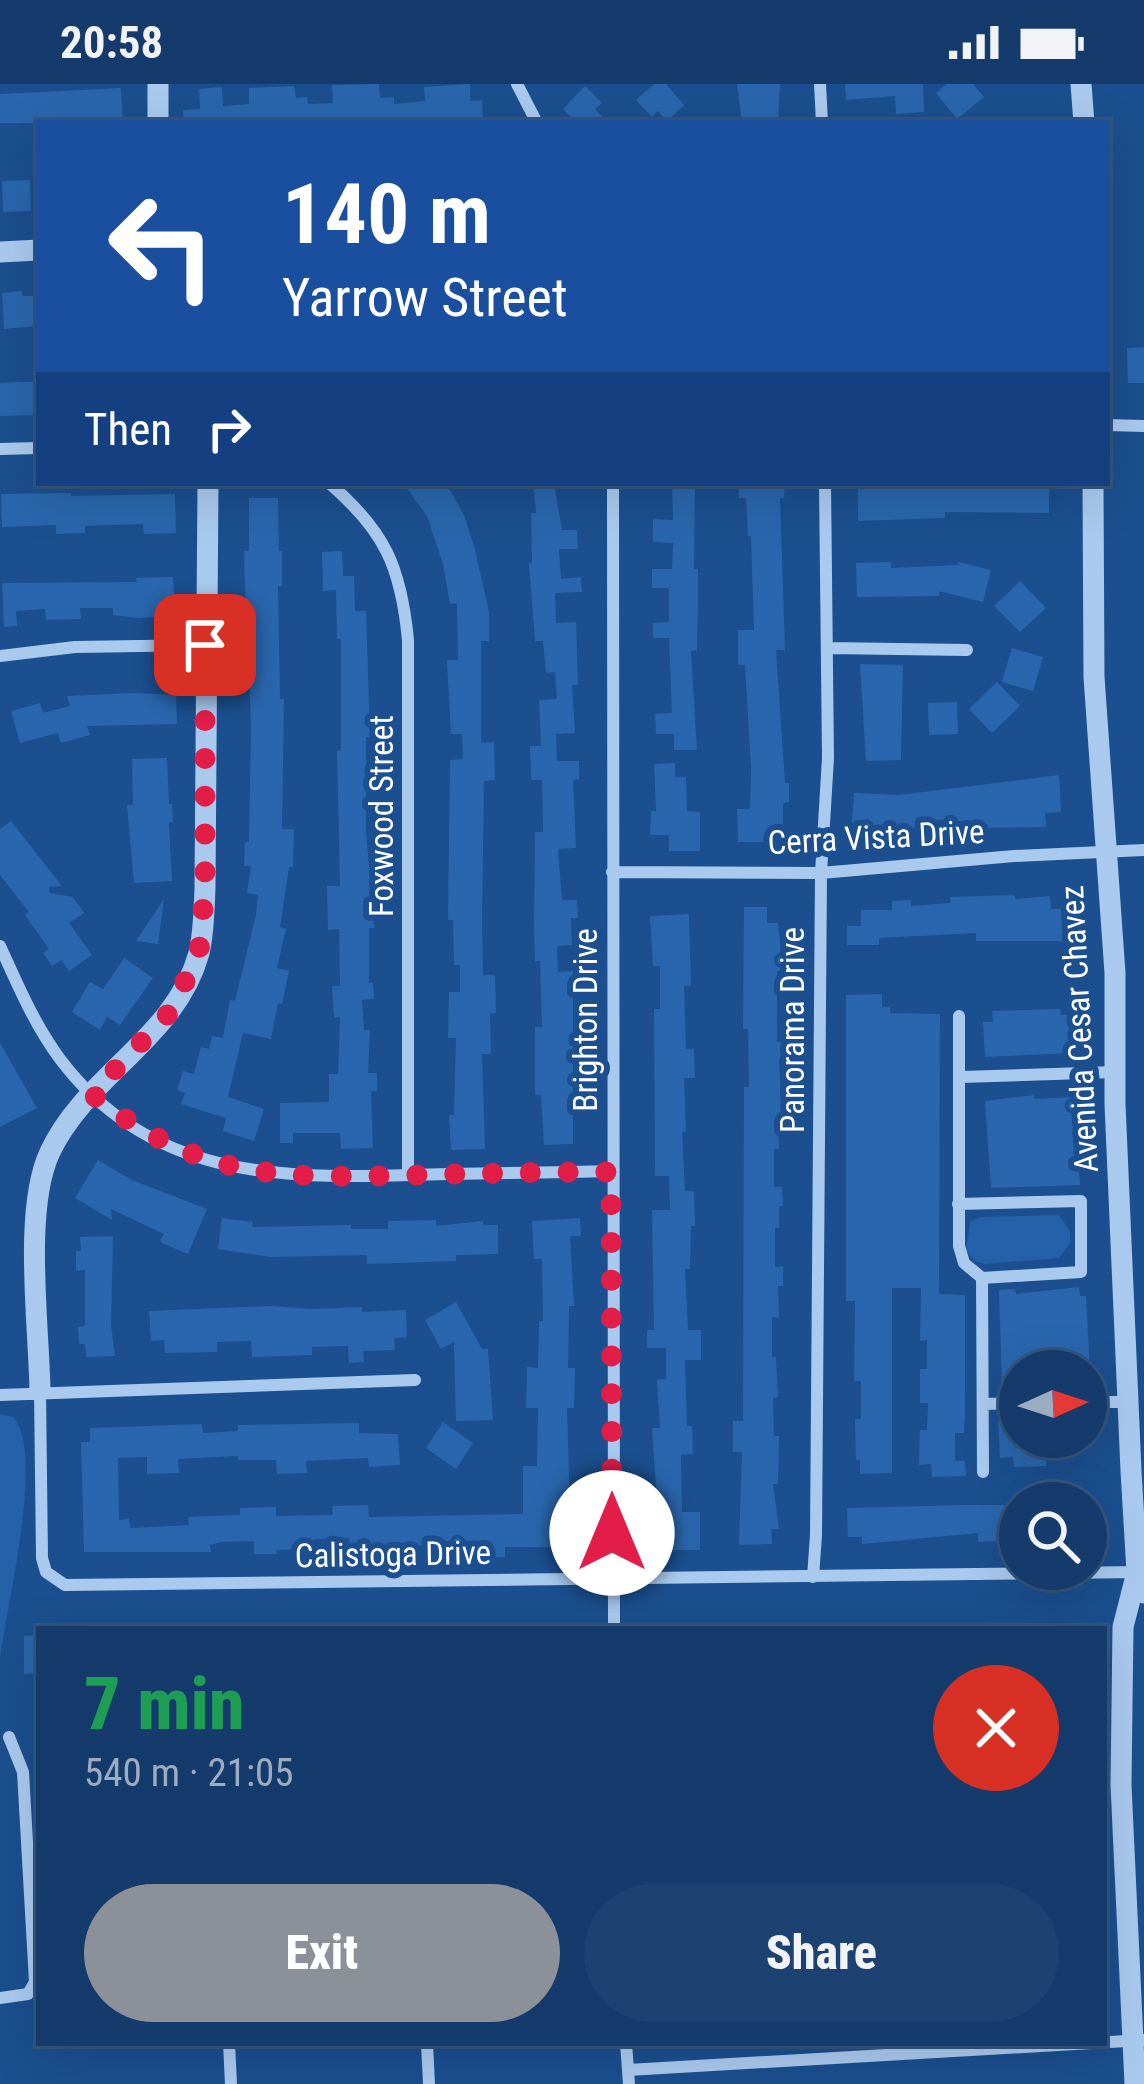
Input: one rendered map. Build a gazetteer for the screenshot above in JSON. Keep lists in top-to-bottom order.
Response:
{
  "streets": {
    "street": [
      "Foxwood Street",
      "Cerra Vista Drive",
      "Brighton Drive",
      "Avenida Cesar Chavez",
      "Panorama Drive",
      "Calistoga Drive"
    ]
  },
  "crossings": [
    ["Cerra Vista Drive", "Brighton Drive"],
    ["Cerra Vista Drive", "Avenida Cesar Chavez"],
    ["Cerra Vista Drive", "Panorama Drive"],
    ["Brighton Drive", "Calistoga Drive"],
    ["Avenida Cesar Chavez", "Calistoga Drive"],
    ["Panorama Drive", "Calistoga Drive"]
  ],
  "north": "right",
  "page": {
    "status": "20:58",
    "turn": ["140 m", "Yarrow Street"],
    "then": "Then",
    "heading": ["7 min", "540 m · 21:05"],
    "buttons": ["Exit", "Share"]
  }
}
